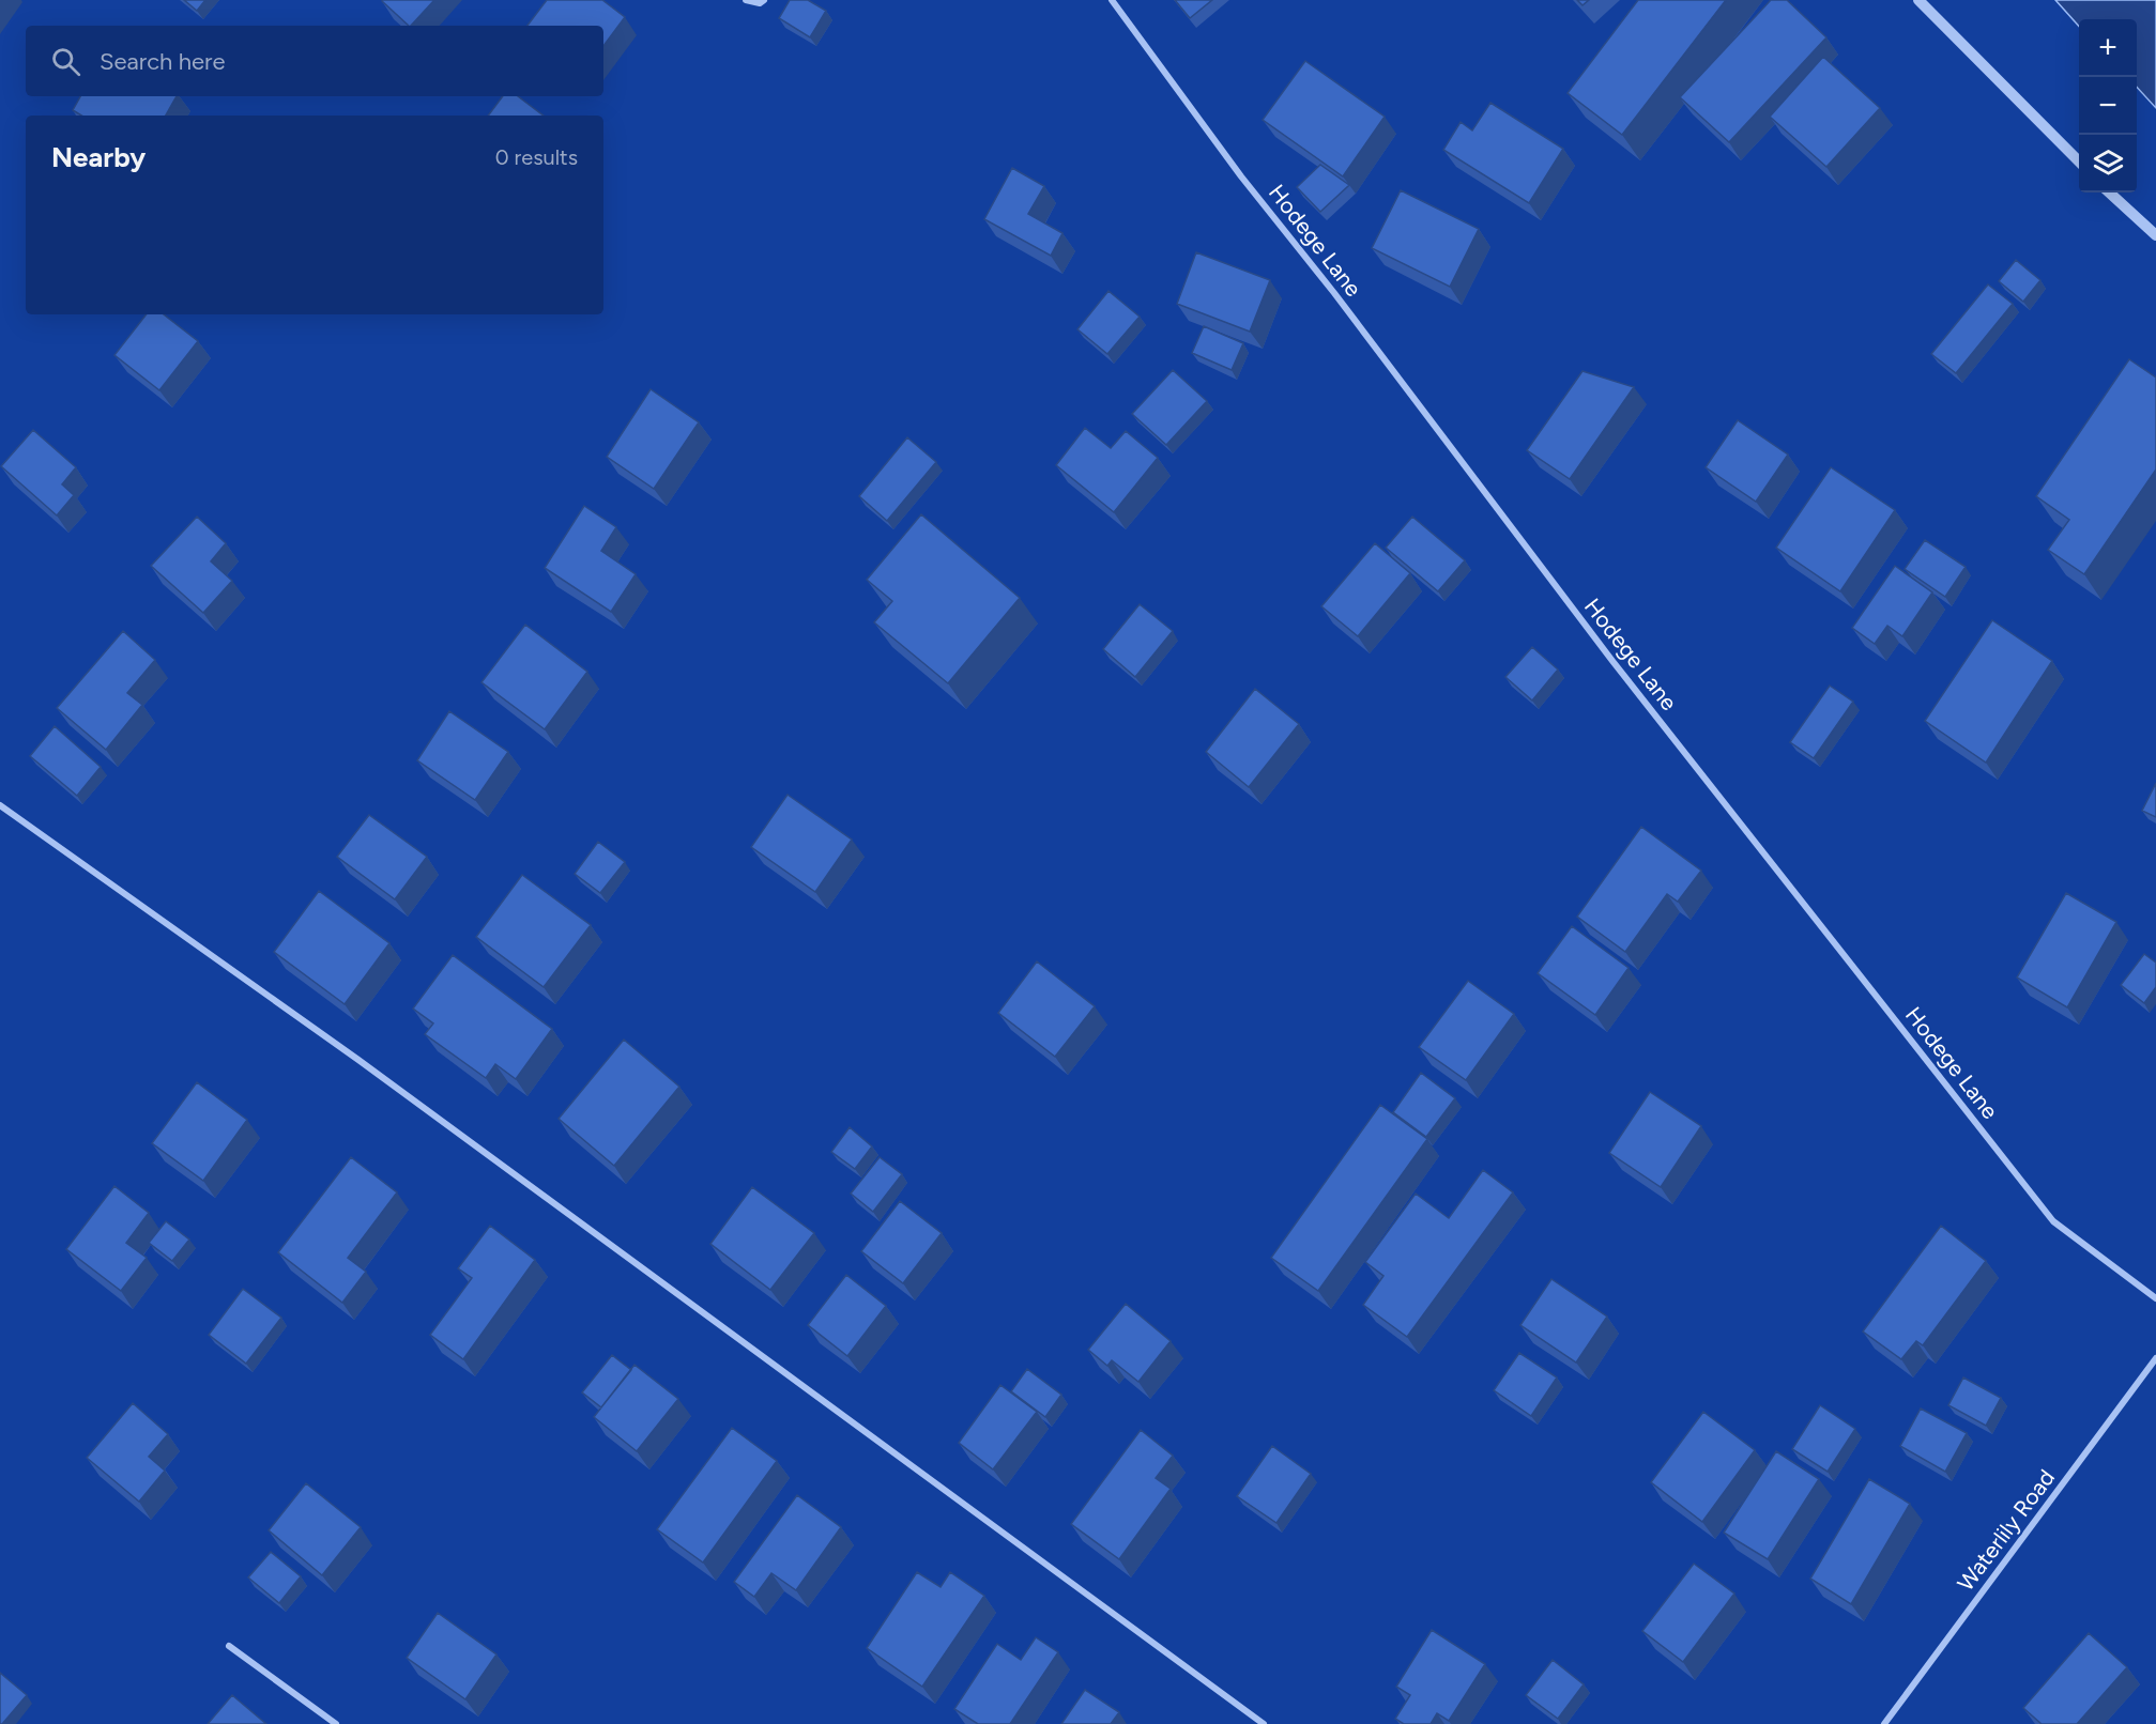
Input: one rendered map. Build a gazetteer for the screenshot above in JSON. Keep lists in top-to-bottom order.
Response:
{
  "streets": {
    "street": ["Hodege Lane", "Waterlily Road"]
  },
  "page": {
    "map_buttons": ["+", "−"],
    "search": "Search here",
    "heading": ["Nearby", "0 results"]
  }
}
